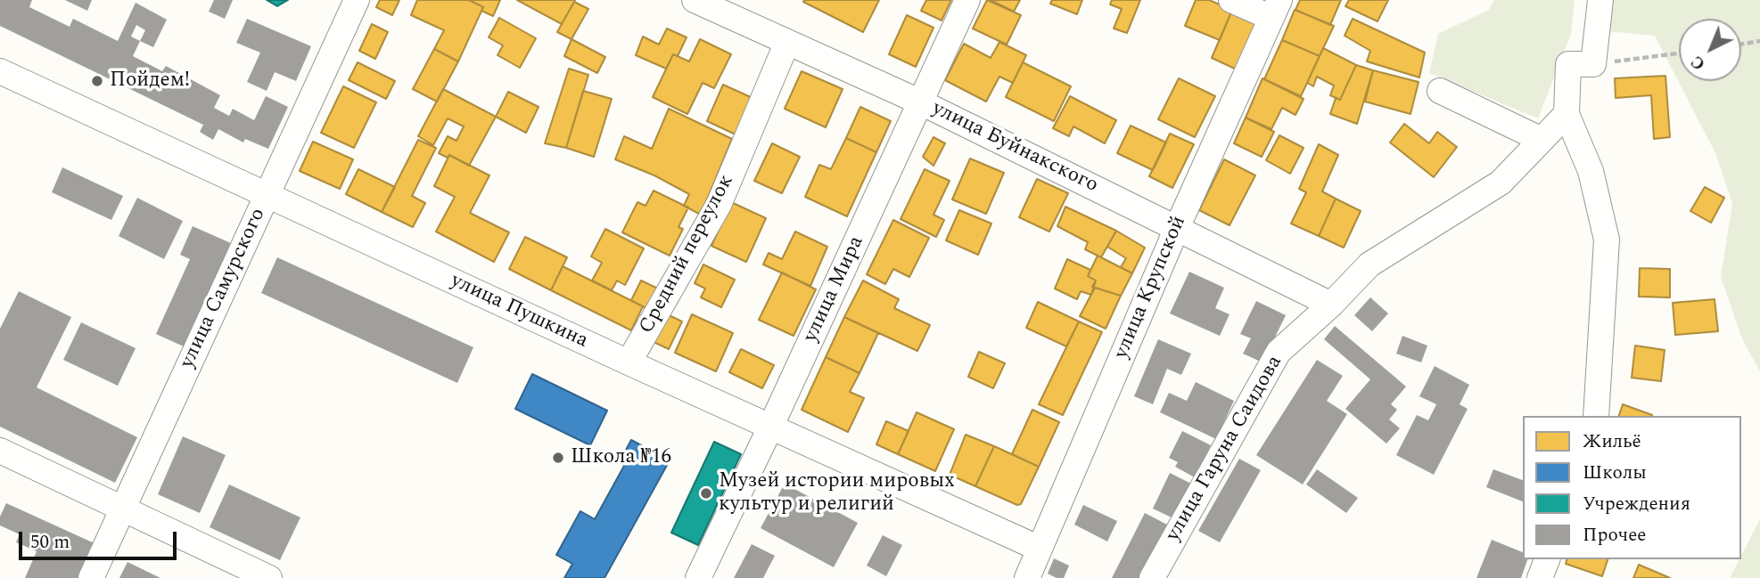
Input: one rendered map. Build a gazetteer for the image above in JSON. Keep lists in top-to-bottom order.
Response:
{
  "streets": {
    "street": [
      "улица Буйнакского",
      "Средний переулок",
      "улица Крупской",
      "улица Самурского",
      "улица Мира",
      "улица Пушкина",
      "улица Гаруна Саидова"
    ]
  },
  "crossings": [
    ["улица Буйнакского", "Средний переулок"],
    ["улица Буйнакского", "улица Крупской"],
    ["улица Буйнакского", "улица Мира"],
    ["улица Буйнакского", "улица Гаруна Саидова"],
    ["Средний переулок", "улица Пушкина"],
    ["улица Крупской", "улица Пушкина"],
    ["улица Самурского", "улица Пушкина"],
    ["улица Мира", "улица Пушкина"]
  ],
  "places": ["Пойдем!", "Школа №16", "Музей истории мировых культур и религий"],
  "legend": [
    "Жильё",
    "Школы",
    "Учреждения",
    "Прочее"
  ],
  "scale_bar": "50 m",
  "north": "bottom left"
}
